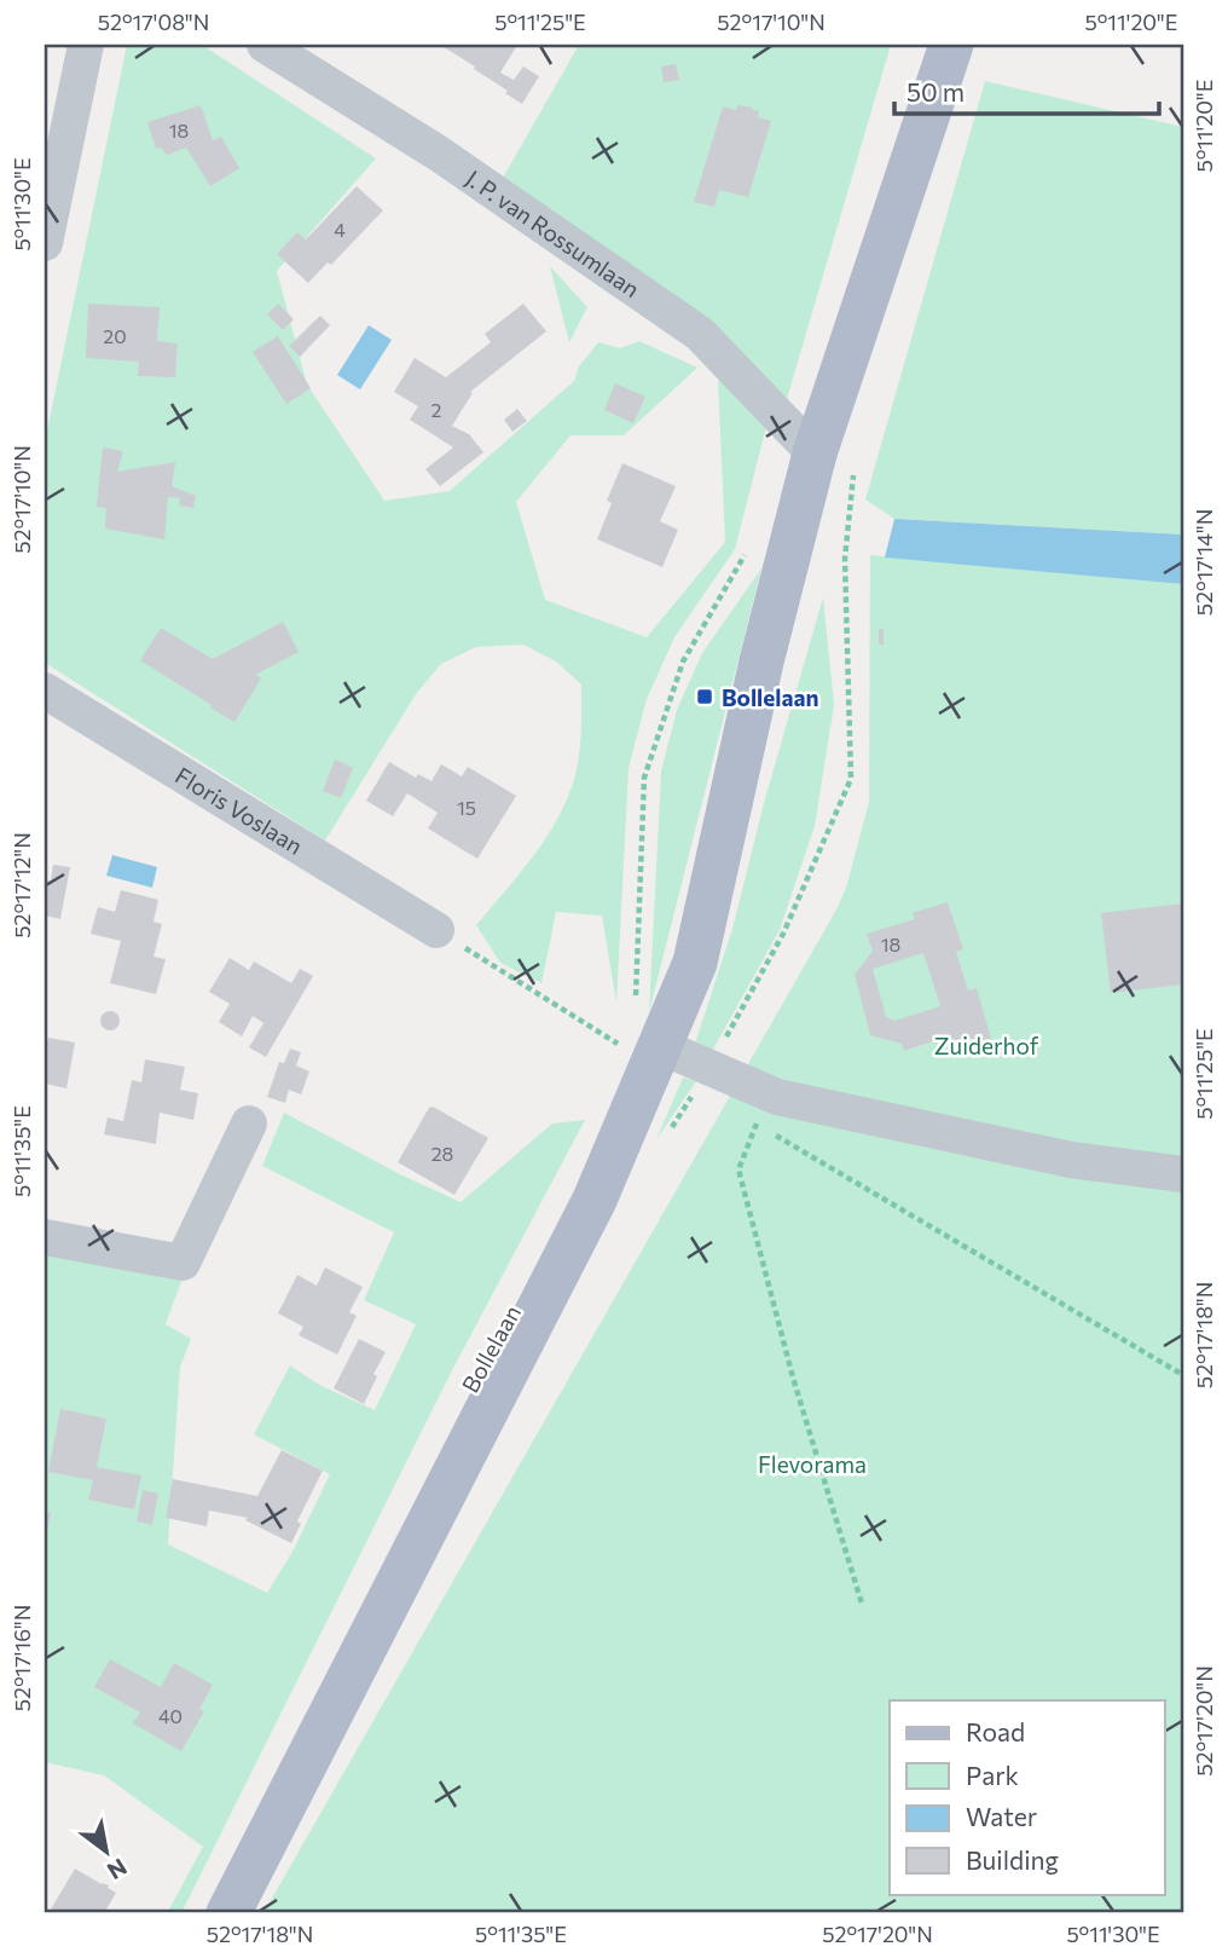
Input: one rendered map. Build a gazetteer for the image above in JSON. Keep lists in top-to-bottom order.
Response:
{
  "streets": {
    "main road": ["Bollelaan"],
    "street": ["J. P. van Rossumlaan", "Floris Voslaan"]
  },
  "crossings": [
    ["J. P. van Rossumlaan", "Bollelaan"]
  ],
  "parks": ["Zuiderhof", "Flevorama"],
  "places": {
    "transit": ["Bollelaan"]
  },
  "house_numbers": [
    "18",
    "4",
    "20",
    "2",
    "15",
    "18",
    "28",
    "40"
  ],
  "legend": [
    "Road",
    "Park",
    "Water",
    "Building"
  ],
  "scale_bar": "50 m",
  "north": "bottom right",
  "coordinates": [
    "52°17'08\"N",
    "5°11'25\"E",
    "52°17'10\"N",
    "5°11'20\"E",
    "5°11'30\"E",
    "52°17'14\"N",
    "52°17'12\"N",
    "5°11'35\"E",
    "52°17'18\"N",
    "52°17'16\"N",
    "52°17'20\"N"
  ]
}
